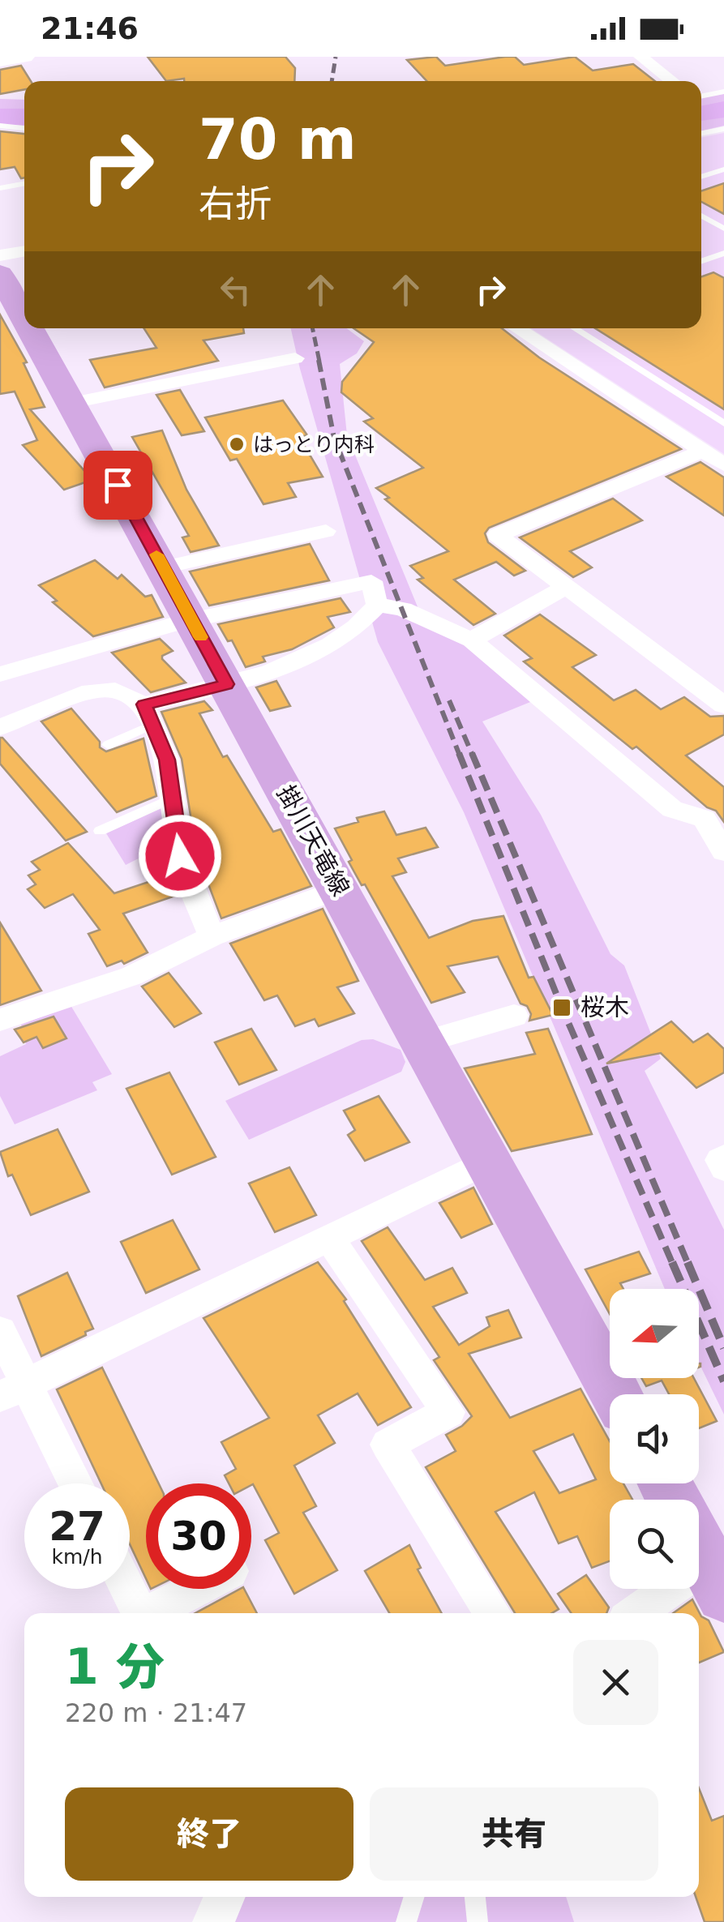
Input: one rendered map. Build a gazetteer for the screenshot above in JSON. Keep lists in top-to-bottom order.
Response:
{
  "streets": {
    "main road": ["掛川天竜線"]
  },
  "places": {
    "other": ["はっとり内科"],
    "transit": ["桜木"]
  },
  "north": "left",
  "page": {
    "status": "21:46",
    "turn": ["70 m", "右折"],
    "speed": "27 km/h",
    "limit": "30",
    "heading": ["1 分", "220 m · 21:47"],
    "buttons": ["終了", "共有"]
  }
}
